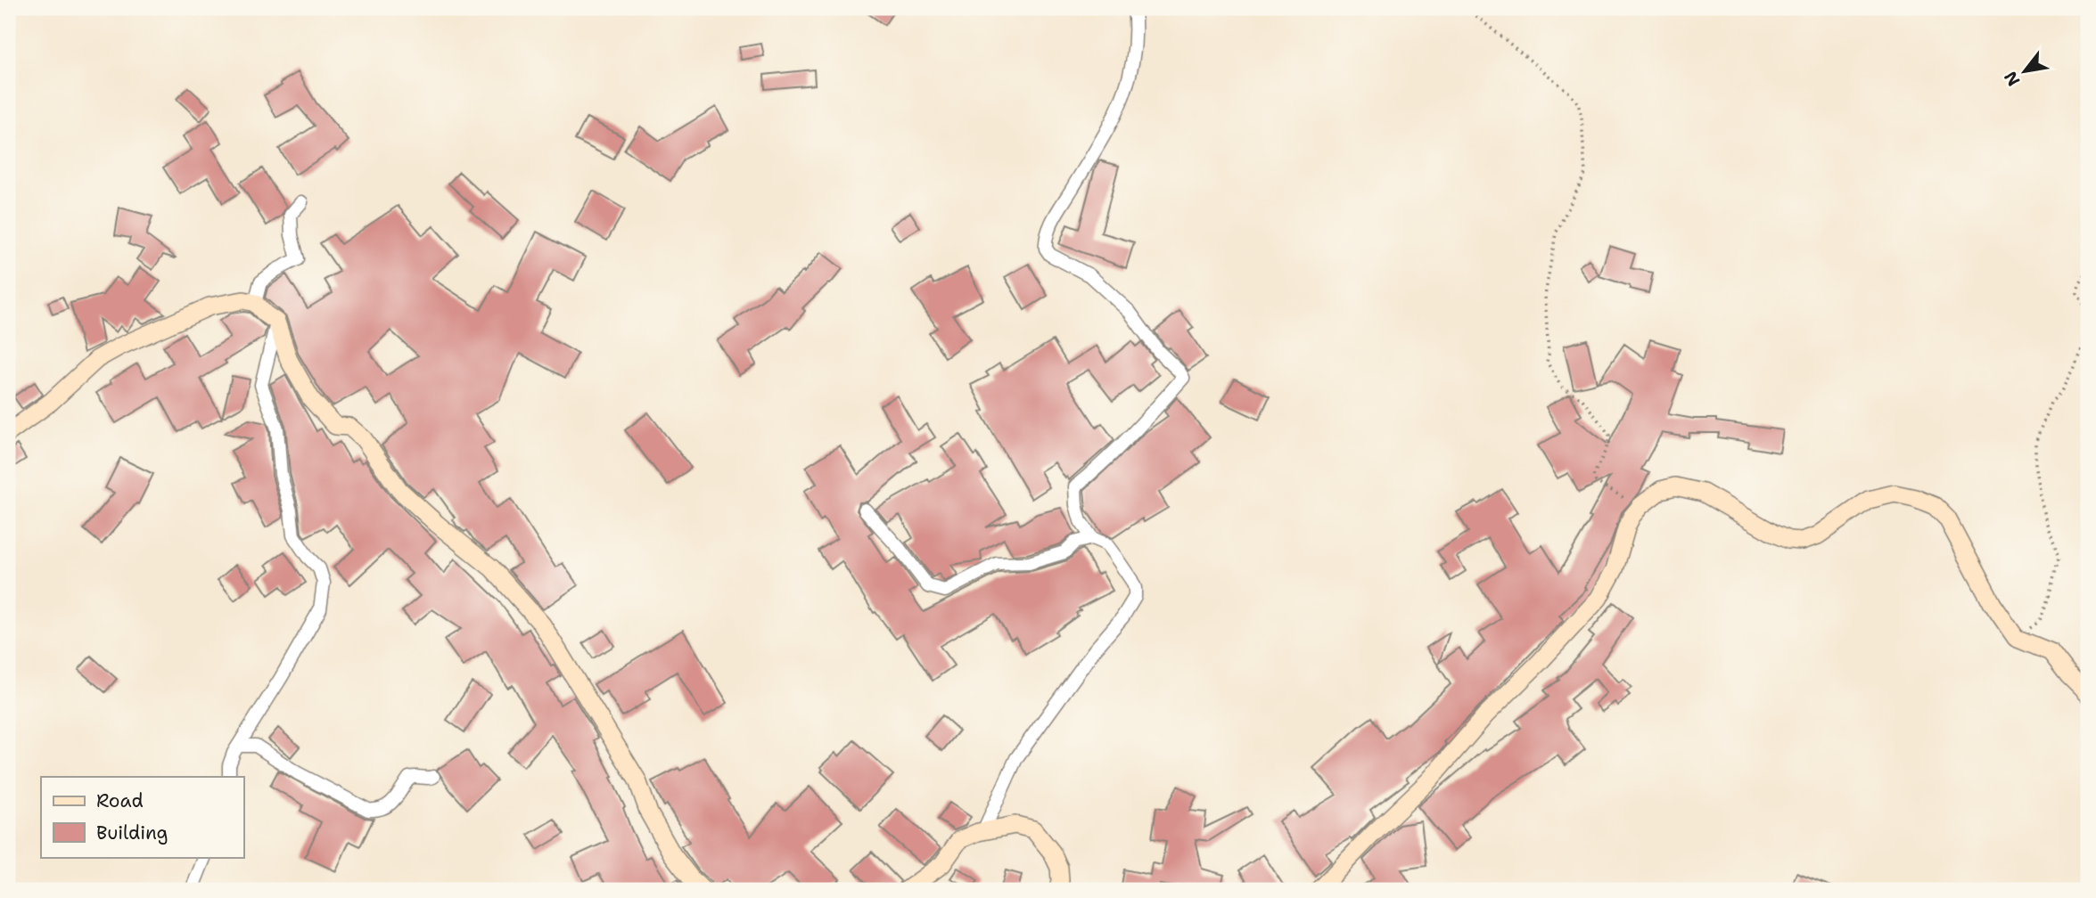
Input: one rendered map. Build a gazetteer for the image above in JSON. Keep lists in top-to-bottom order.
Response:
{
  "legend": ["Road", "Building"],
  "north": "bottom left"
}
